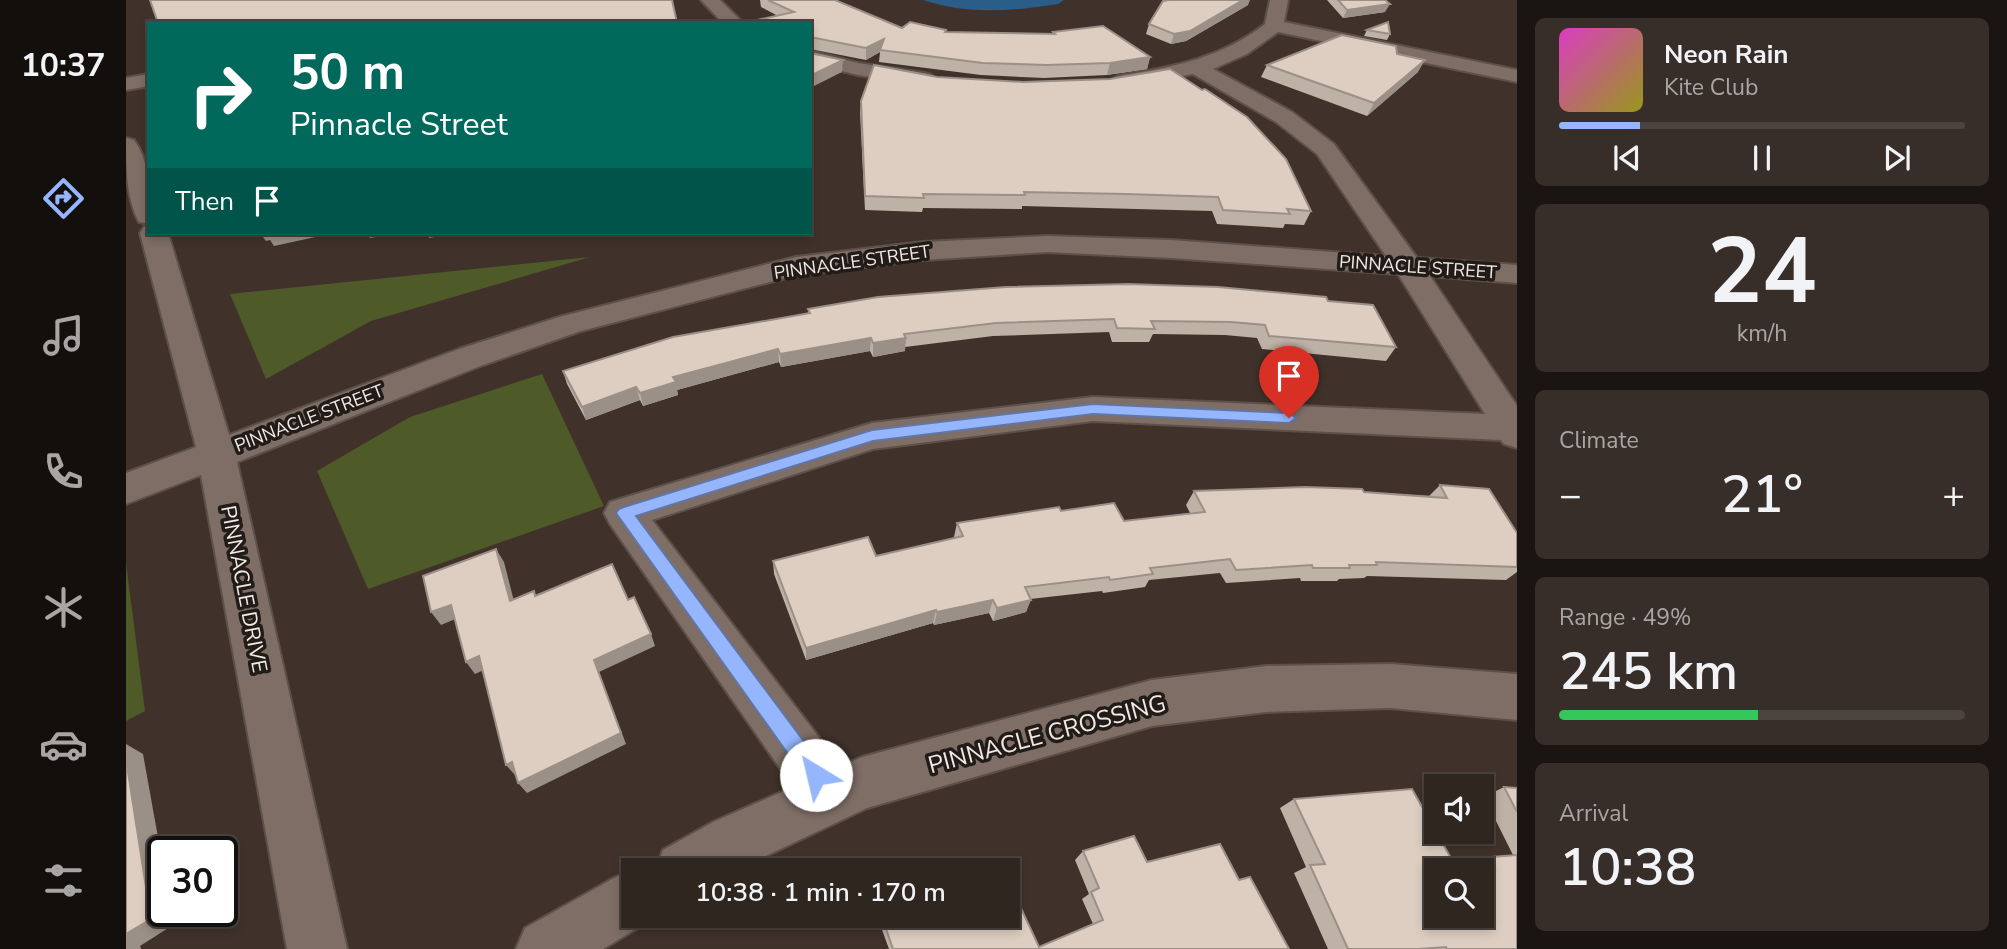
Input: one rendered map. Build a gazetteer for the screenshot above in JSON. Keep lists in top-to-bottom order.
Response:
{
  "streets": {
    "street": ["PINNACLE STREET", "PINNACLE DRIVE", "PINNACLE CROSSING"]
  },
  "crossings": [
    ["PINNACLE STREET", "PINNACLE DRIVE"]
  ],
  "page": {
    "tabs": "10:37",
    "turn": ["50 m", "Pinnacle Street"],
    "song": ["Neon Rain", "Kite Club"],
    "then": "Then",
    "tile": [
      ["24", "km/h"],
      "Climate",
      ["Range · 49%", "245 km"],
      ["Arrival", "10:38"]
    ],
    "heat": ["−", "21°", "+"],
    "limit": "30",
    "trip": "10:38 · 1 min · 170 m"
  }
}
